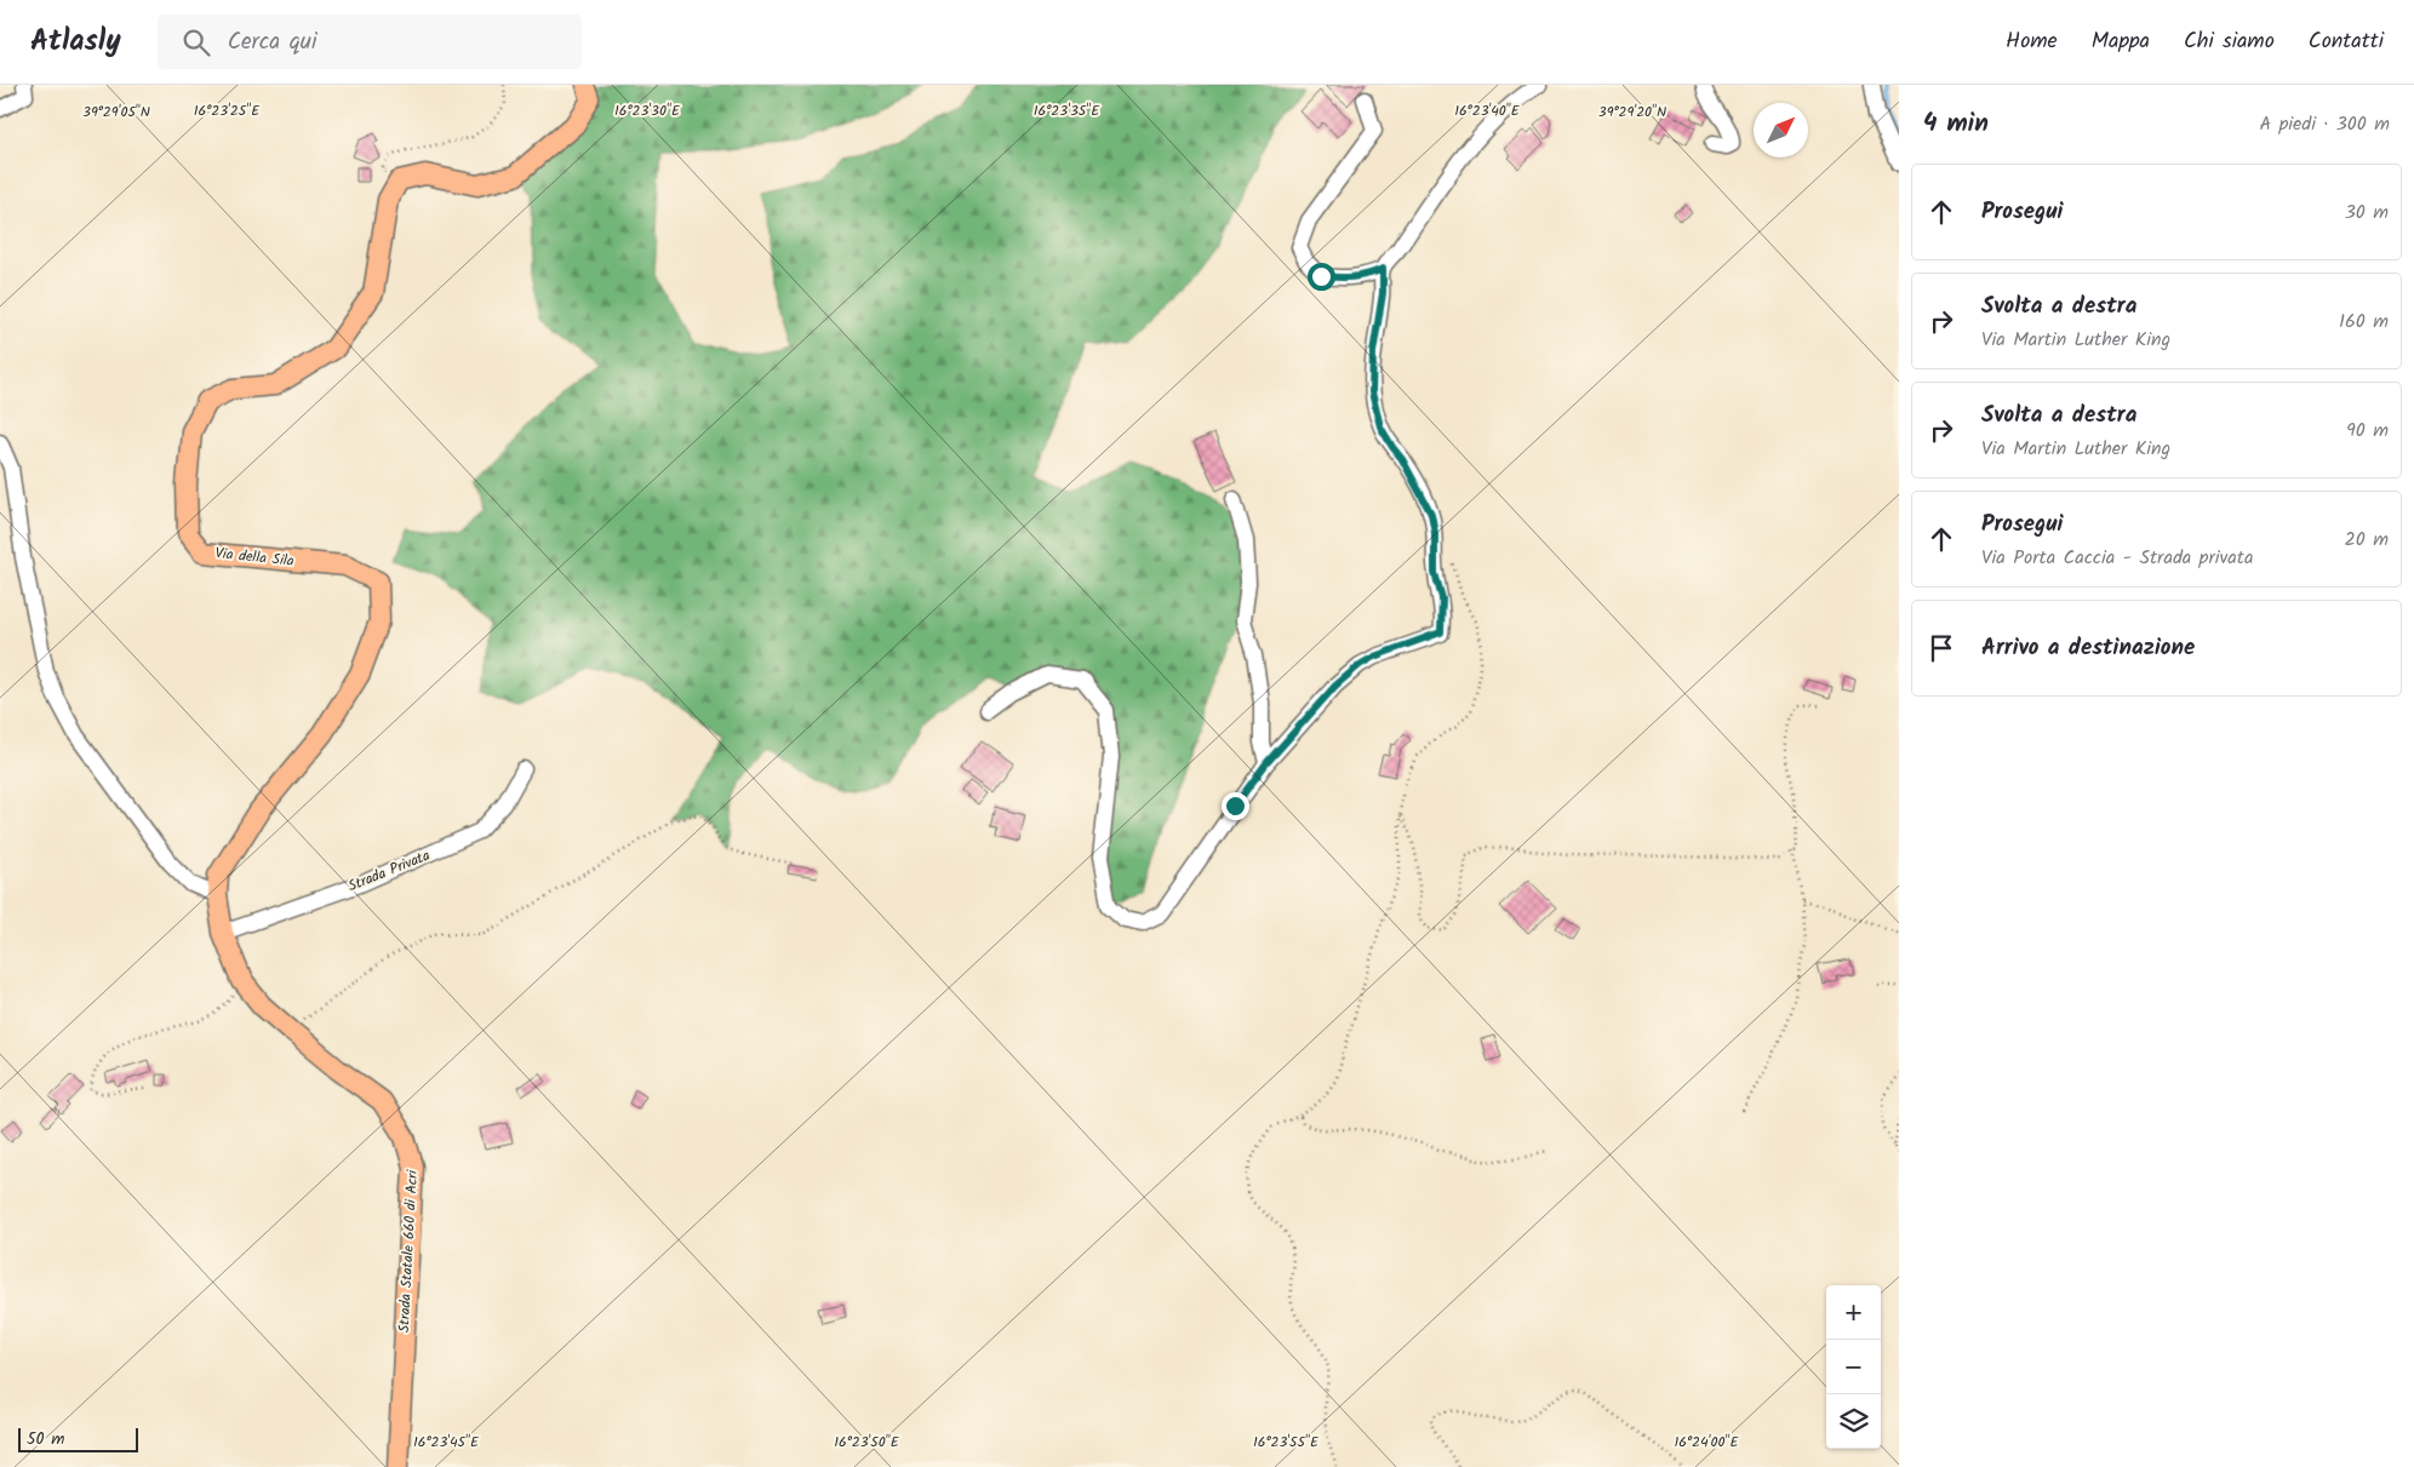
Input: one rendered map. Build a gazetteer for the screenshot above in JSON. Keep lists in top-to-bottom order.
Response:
{
  "streets": {
    "main road": ["Via della Sila", "Strada Statale 660 di Acri"],
    "street": ["Strada Privata"]
  },
  "crossings": [
    ["Via della Sila", "Strada Statale 660 di Acri"],
    ["Strada Privata", "Strada Statale 660 di Acri"]
  ],
  "scale_bar": "50 m",
  "north": "top right",
  "page": {
    "header": "Atlasly",
    "search": "Cerca qui",
    "nav": [
      "Home",
      "Mappa",
      "Chi siamo",
      "Contatti"
    ],
    "heading": ["4 min", "A piedi · 300 m"],
    "list": [
      ["Prosegui", "30 m"],
      ["Svolta a destra", "Via Martin Luther King", "160 m"],
      ["Svolta a destra", "Via Martin Luther King", "90 m"],
      ["Prosegui", "Via Porta Caccia - Strada privata", "20 m"],
      "Arrivo a destinazione"
    ],
    "map_buttons": ["+", "−"],
    "scale": "50 m"
  },
  "coordinates": [
    "16°23'30\"E",
    "16°23'25\"E",
    "16°23'35\"E",
    "16°23'40\"E",
    "39°29'05\"N",
    "39°29'20\"N",
    "16°23'45\"E",
    "16°23'50\"E",
    "16°23'55\"E",
    "16°24'00\"E"
  ]
}
